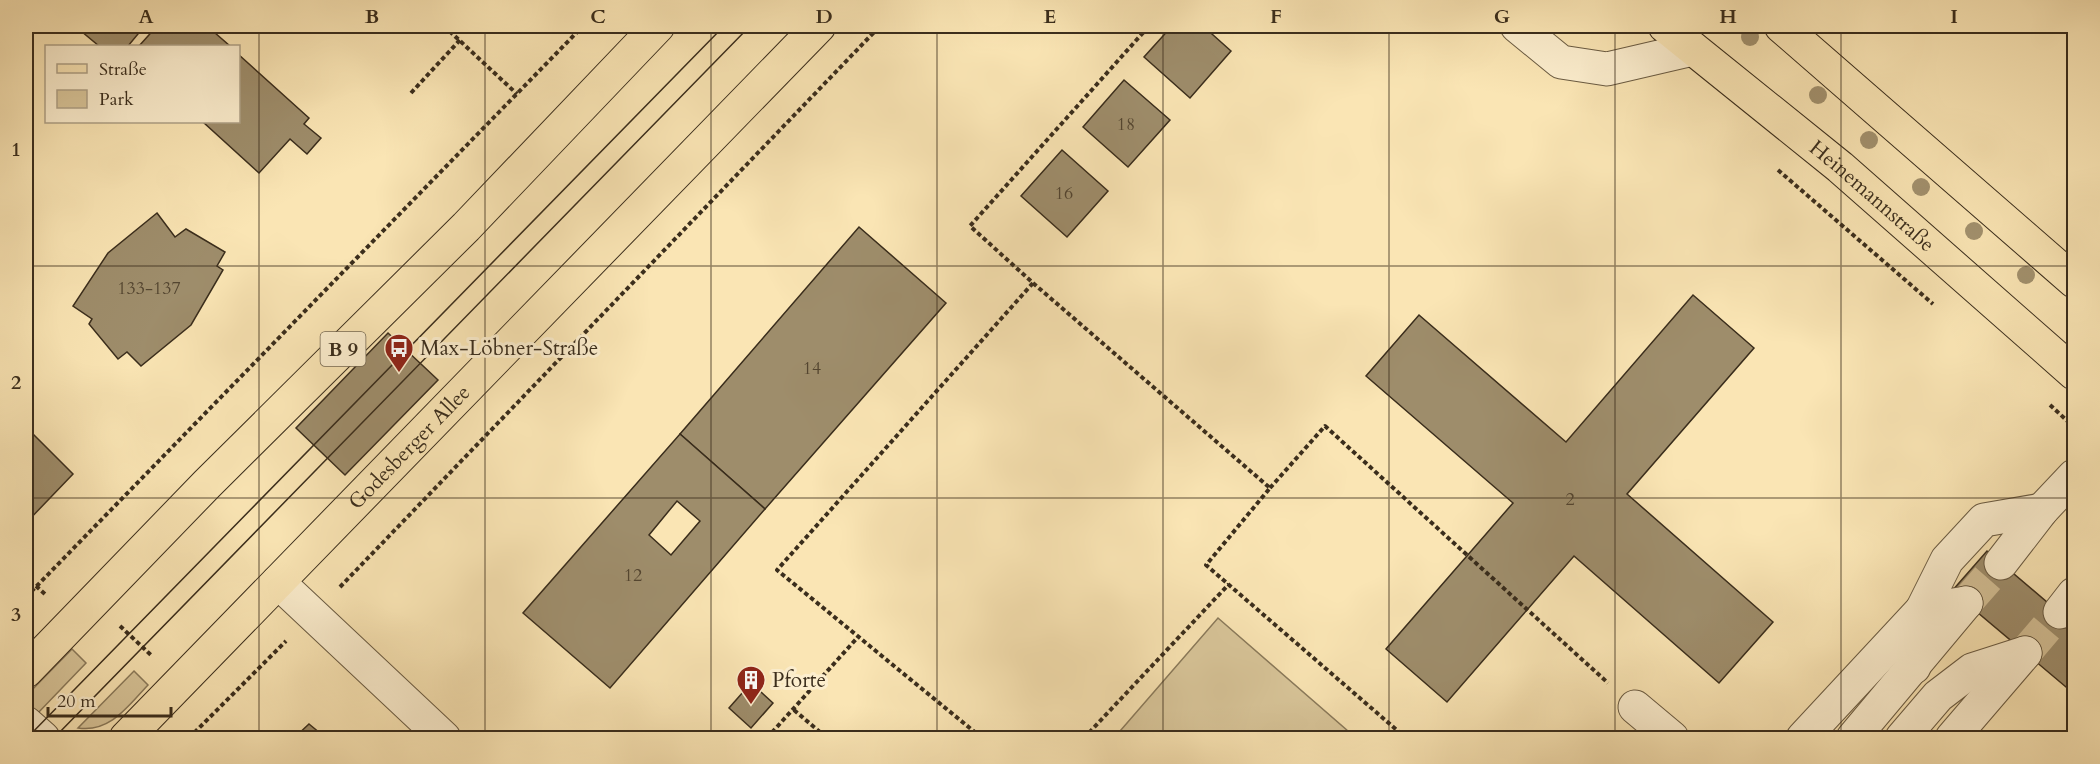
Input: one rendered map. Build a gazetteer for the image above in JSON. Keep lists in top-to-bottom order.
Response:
{
  "streets": {
    "main road": ["Heinemannstraße", "B 9", "Godesberger Allee"]
  },
  "places": {
    "bus stop": ["Max-Löbner-Straße"],
    "building": ["Pforte"]
  },
  "house_numbers": [
    "18",
    "16",
    "133-137",
    "14",
    "2",
    "12"
  ],
  "legend": ["Straße", "Park"],
  "scale_bar": "20 m",
  "grid": {
    "columns": [
      "A",
      "B",
      "C",
      "D",
      "E",
      "F",
      "G",
      "H",
      "I"
    ],
    "rows": ["1", "2", "3"]
  }
}
